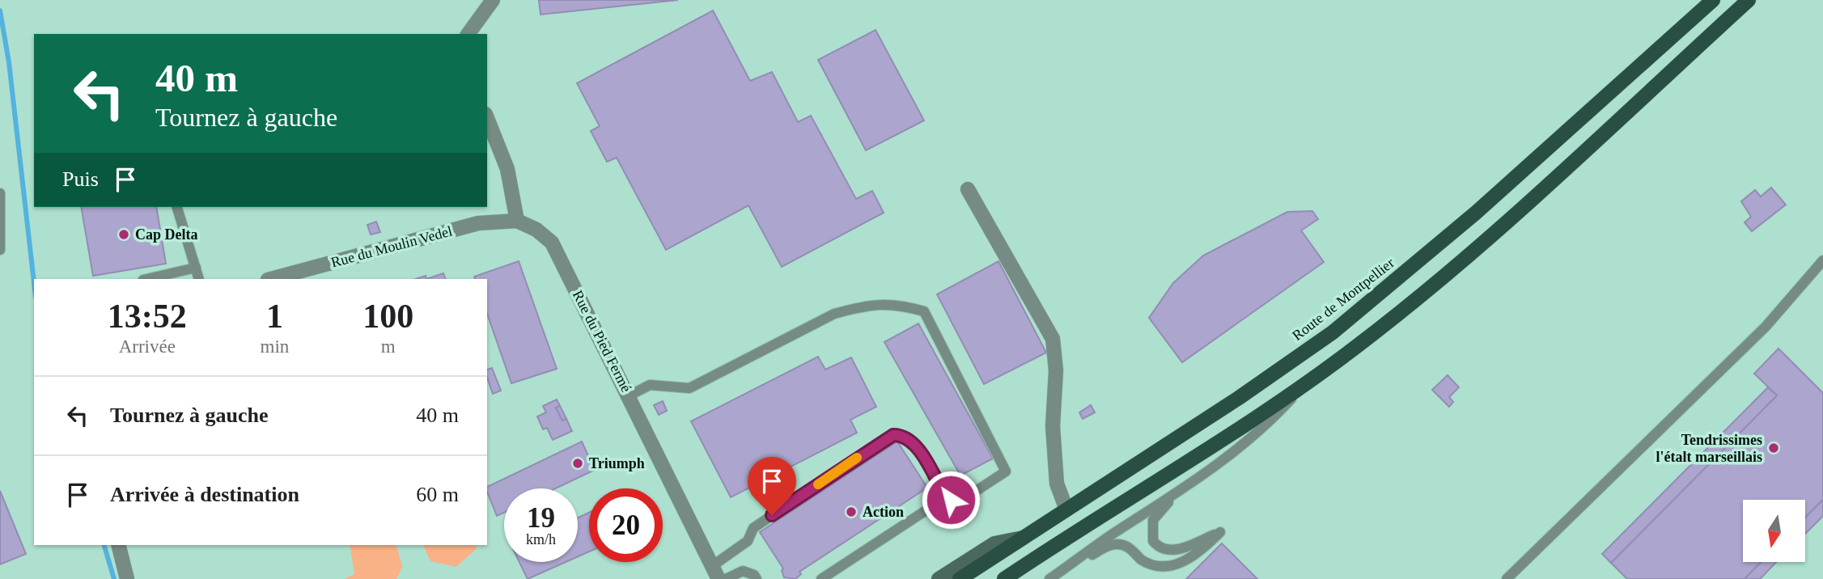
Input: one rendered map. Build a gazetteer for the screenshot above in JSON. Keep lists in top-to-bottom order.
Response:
{
  "streets": {
    "main road": ["Route de Montpellier"],
    "street": ["Rue du Moulin Vedel", "Rue du Pied Fermé"]
  },
  "crossings": [
    ["Rue du Moulin Vedel", "Rue du Pied Fermé"]
  ],
  "places": [
    "Cap Delta",
    "Tendrissimes l'étalt marseillais",
    "Triumph",
    "Action"
  ],
  "north": "bottom",
  "page": {
    "turn": ["40 m", "Tournez à gauche"],
    "then": "Puis",
    "eta": [
      "13:52",
      "Arrivée",
      "1",
      "min",
      "100",
      "m"
    ],
    "list": [
      {
        "name": "Tournez à gauche",
        "value": "40 m"
      },
      {
        "name": "Arrivée à destination",
        "value": "60 m"
      }
    ],
    "speed": "19 km/h",
    "limit": "20"
  }
}
